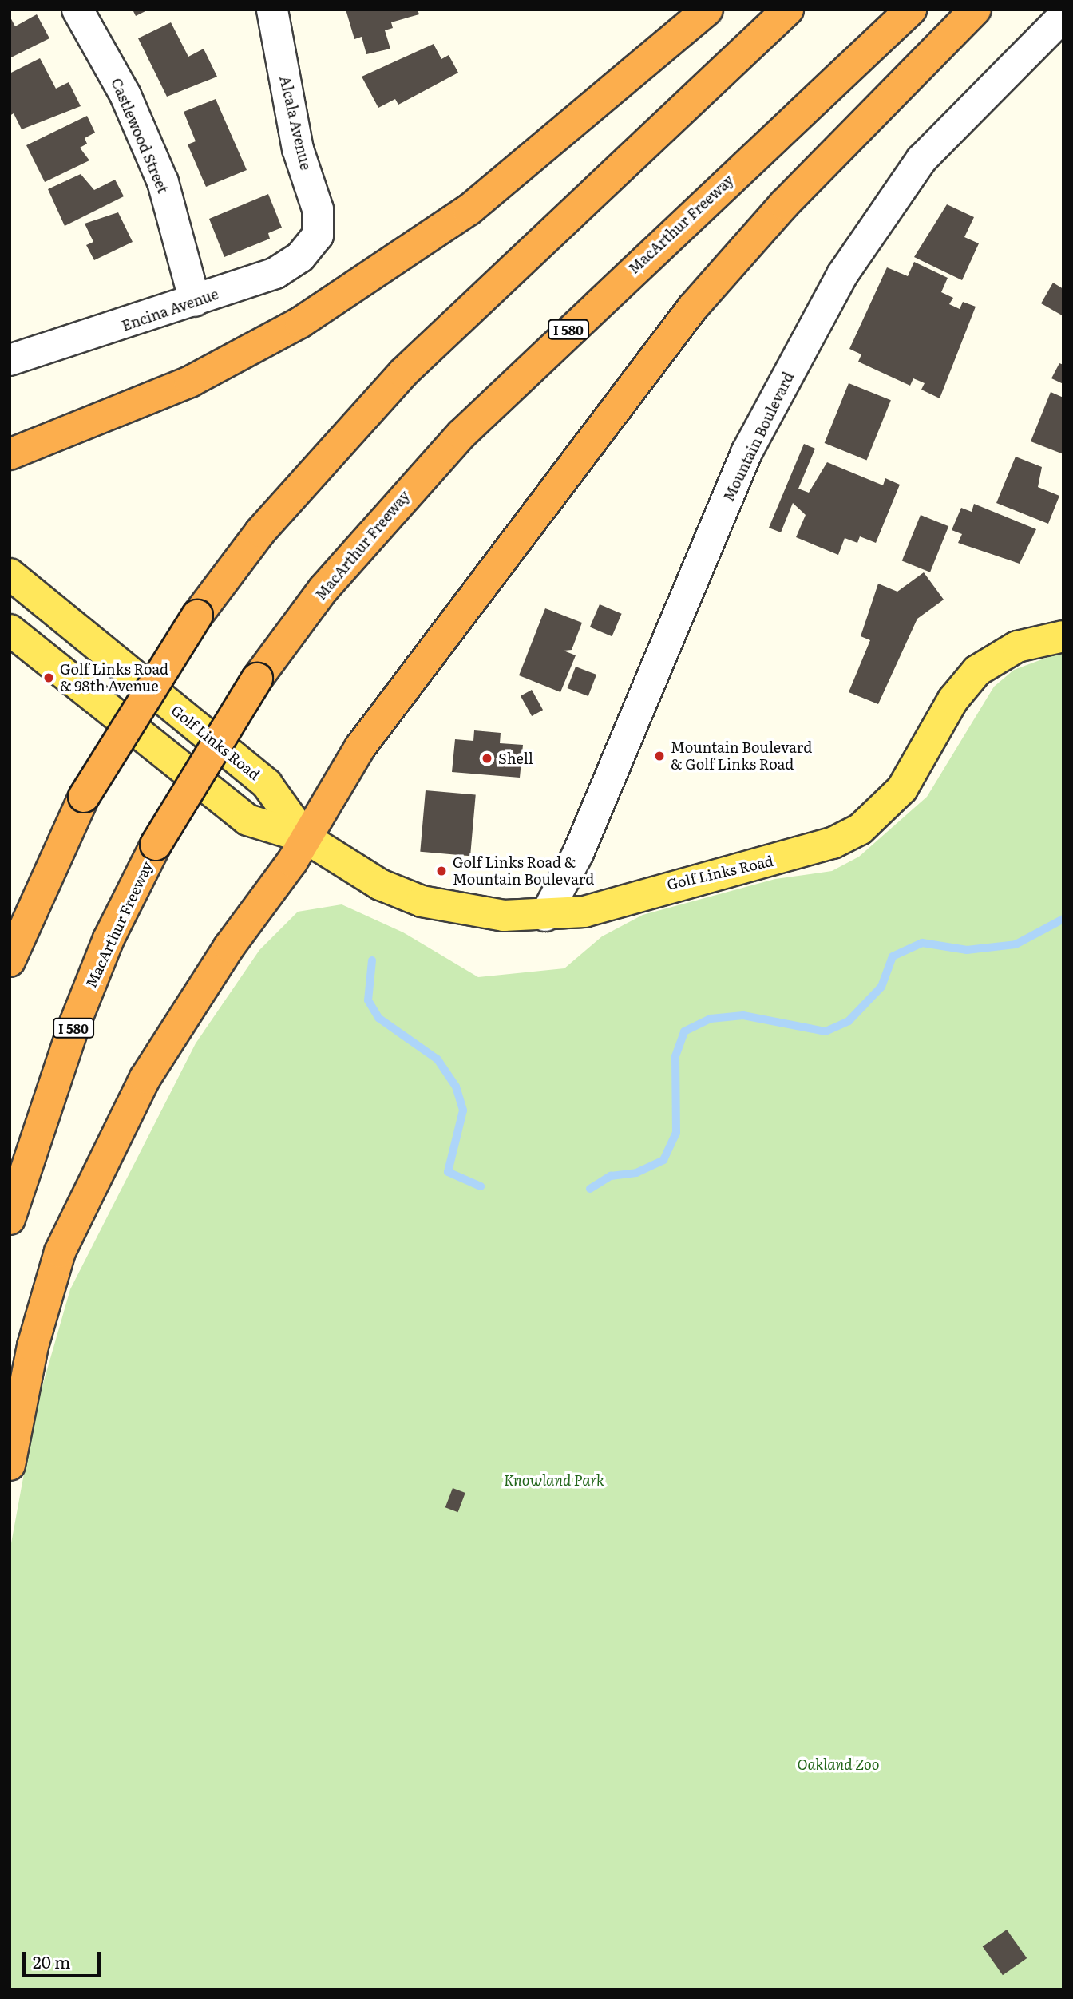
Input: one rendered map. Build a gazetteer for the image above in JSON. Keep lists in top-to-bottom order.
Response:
{
  "streets": {
    "highway": ["MacArthur Freeway", "I 580"],
    "main road": ["Golf Links Road"],
    "street": [
      "Alcala Avenue",
      "Castlewood Street",
      "Encina Avenue",
      "Mountain Boulevard"
    ]
  },
  "crossings": [
    ["Alcala Avenue", "Encina Avenue"],
    ["Castlewood Street", "Encina Avenue"],
    ["Mountain Boulevard", "Golf Links Road"]
  ],
  "parks": ["Knowland Park", "Oakland Zoo"],
  "places": [
    "Golf Links Road & 98th Avenue",
    "Mountain Boulevard & Golf Links Road",
    "Shell",
    "Golf Links Road & Mountain Boulevard"
  ],
  "scale_bar": "20 m"
}
